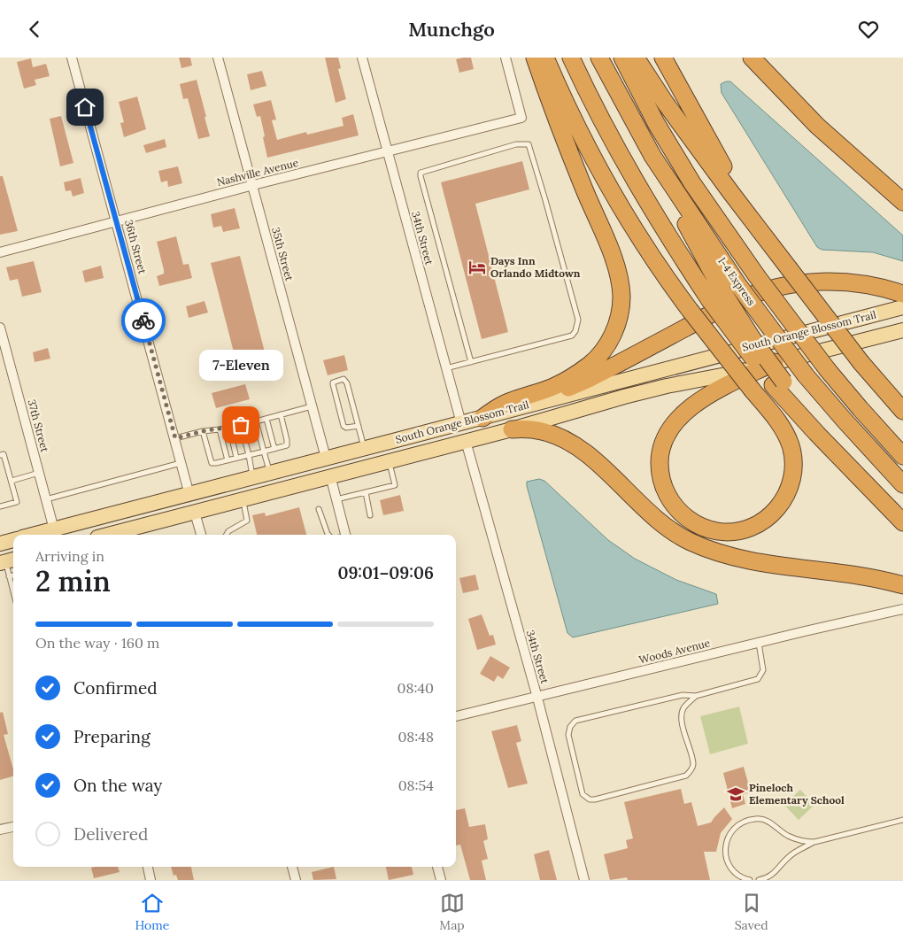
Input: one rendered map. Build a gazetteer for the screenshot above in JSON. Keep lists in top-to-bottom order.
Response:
{
  "streets": {
    "highway": ["I-4 Express"],
    "main road": ["South Orange Blossom Trail"],
    "street": [
      "Nashville Avenue",
      "34th Street",
      "36th Street",
      "35th Street",
      "37th Street",
      "Woods Avenue"
    ]
  },
  "crossings": [
    ["Nashville Avenue", "34th Street"],
    ["Nashville Avenue", "36th Street"],
    ["Nashville Avenue", "35th Street"],
    ["34th Street", "South Orange Blossom Trail"],
    ["34th Street", "Woods Avenue"],
    ["36th Street", "South Orange Blossom Trail"],
    ["35th Street", "South Orange Blossom Trail"],
    ["South Orange Blossom Trail", "37th Street"]
  ],
  "places": {
    "hotel": ["Days Inn Orlando Midtown"],
    "other": ["7-Eleven"],
    "school or university": ["Pineloch Elementary School"]
  },
  "page": {
    "header": "Munchgo",
    "bubble": "7-Eleven",
    "heading": ["2 min", "Arriving in", "09:01–09:06"],
    "bar": "On the way · 160 m",
    "list": [
      ["Confirmed", "08:40"],
      ["Preparing", "08:48"],
      ["On the way", "08:54"],
      "Delivered"
    ],
    "tabs": ["Home", "Map", "Saved"]
  }
}
